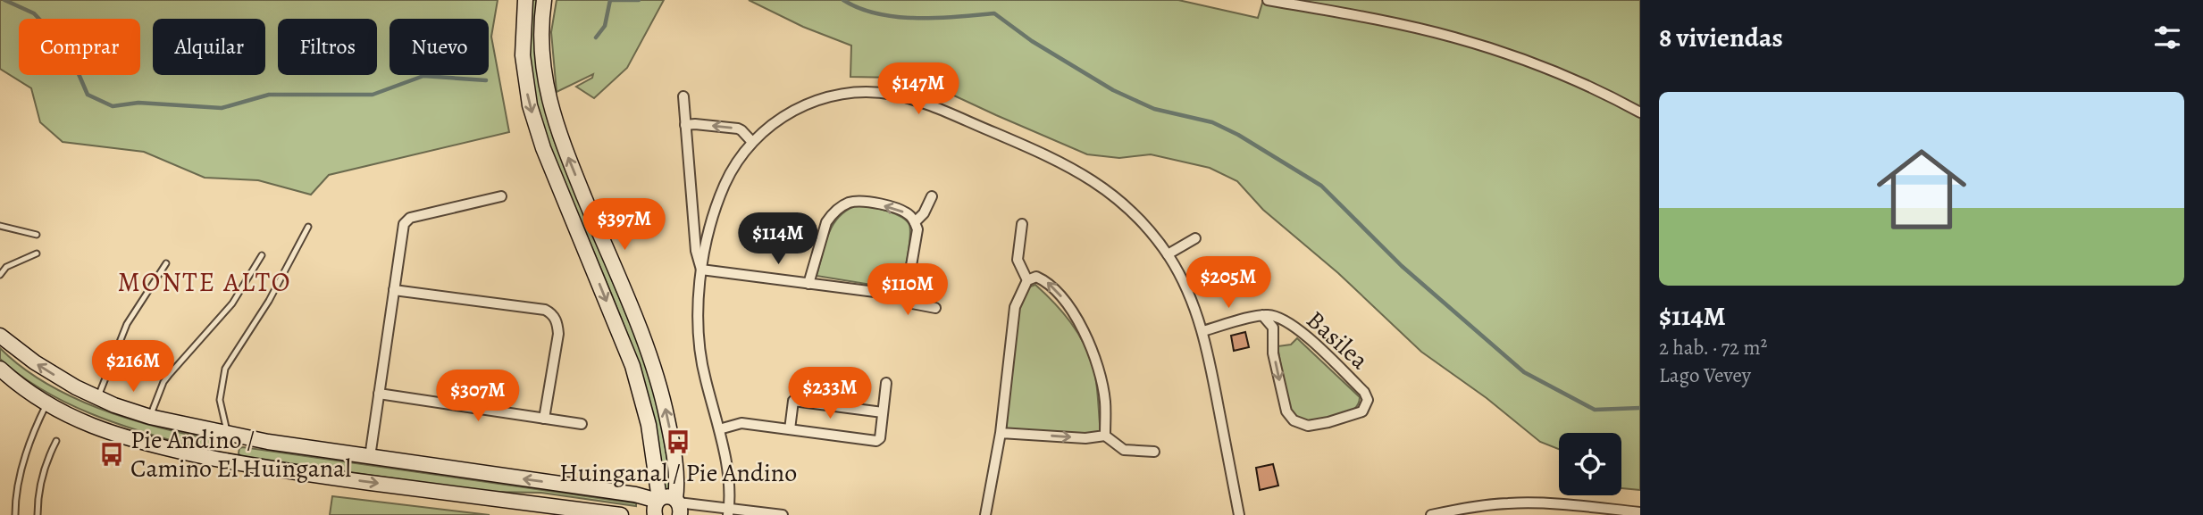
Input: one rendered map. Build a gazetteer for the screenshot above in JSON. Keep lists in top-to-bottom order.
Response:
{
  "streets": {
    "street": ["Basilea"]
  },
  "districts": ["MONTE ALTO"],
  "places": {
    "bus stop": ["Huinganal / Pie Andino", "Pie Andino / Camino El Huinganal"]
  },
  "page": {
    "heading": "8 viviendas",
    "chip": [
      "Comprar",
      "Alquilar",
      "Filtros",
      "Nuevo"
    ],
    "price": [
      "$147M",
      "$397M",
      "$114M",
      "$205M",
      "$110M",
      "$216M",
      "$233M",
      "$307M"
    ],
    "list": [
      {
        "name": "$114M",
        "note": "2 hab. · 72 m² · Lago Vevey"
      }
    ]
  }
}
